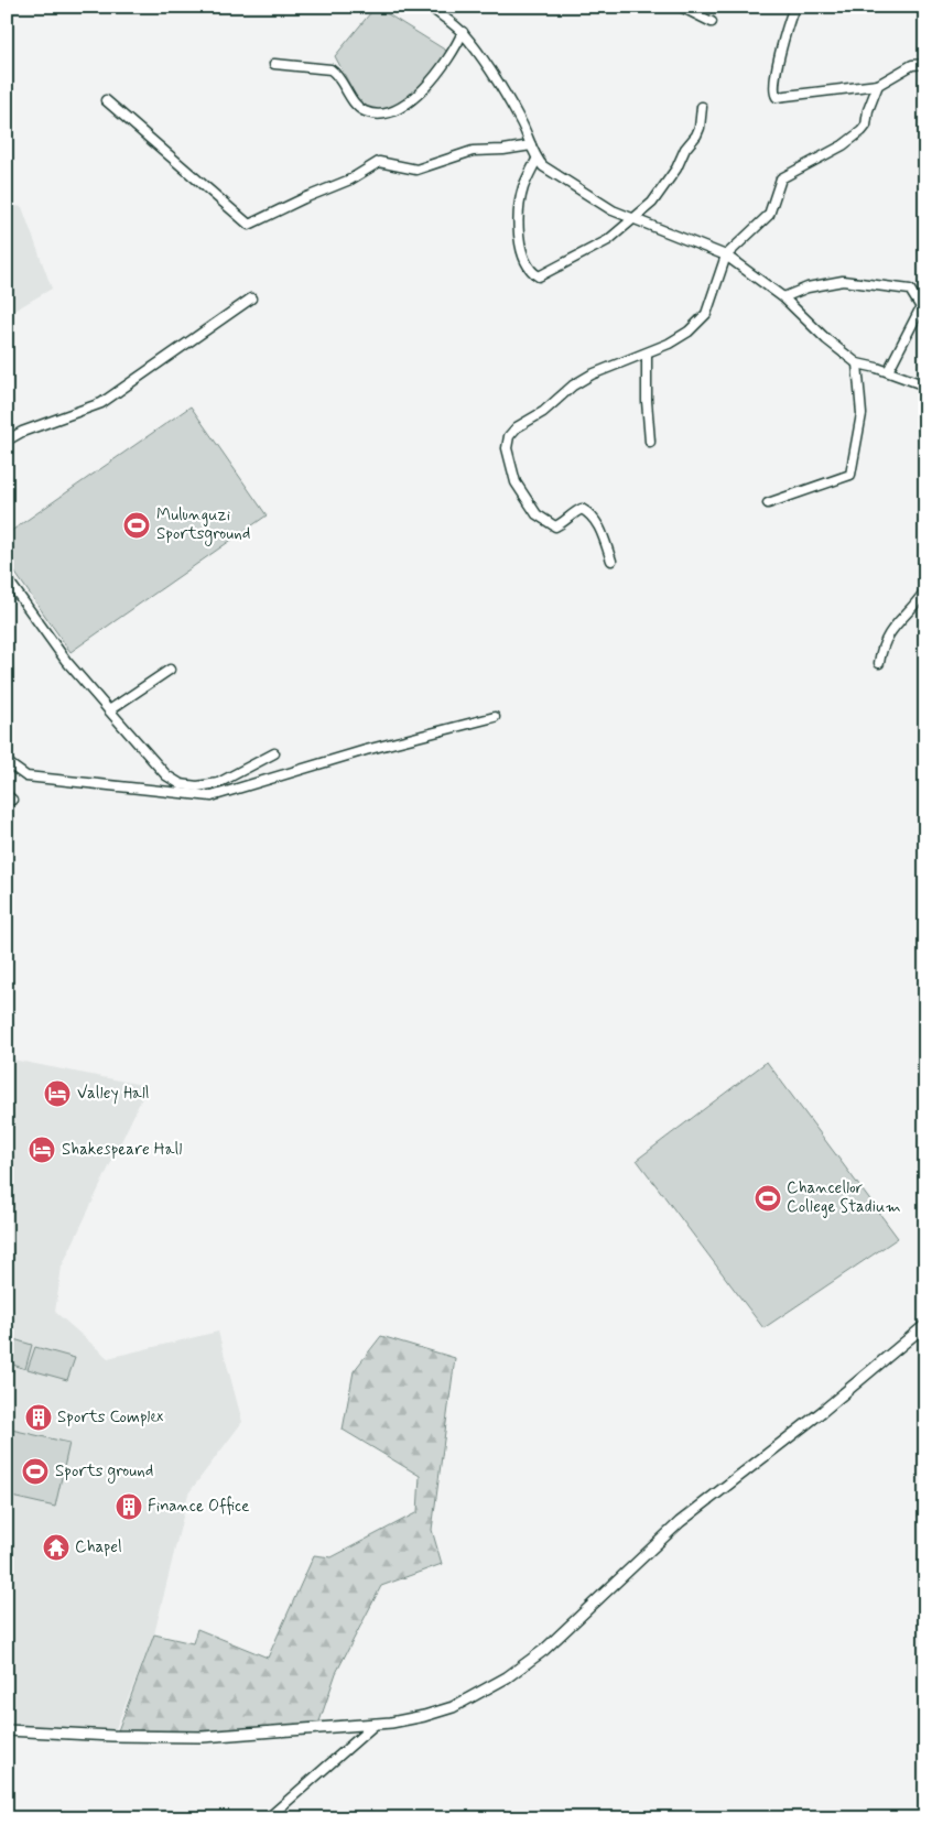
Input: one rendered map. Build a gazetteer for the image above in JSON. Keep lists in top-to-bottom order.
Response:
{
  "places": {
    "sports": ["Mulunguzi Sportsground", "Chancellor College Stadium", "Sports ground"],
    "hotel": ["Valley Hall", "Shakespeare Hall"],
    "building": ["Sports Complex", "Finance Office"],
    "temple": ["Chapel"]
  }
}
